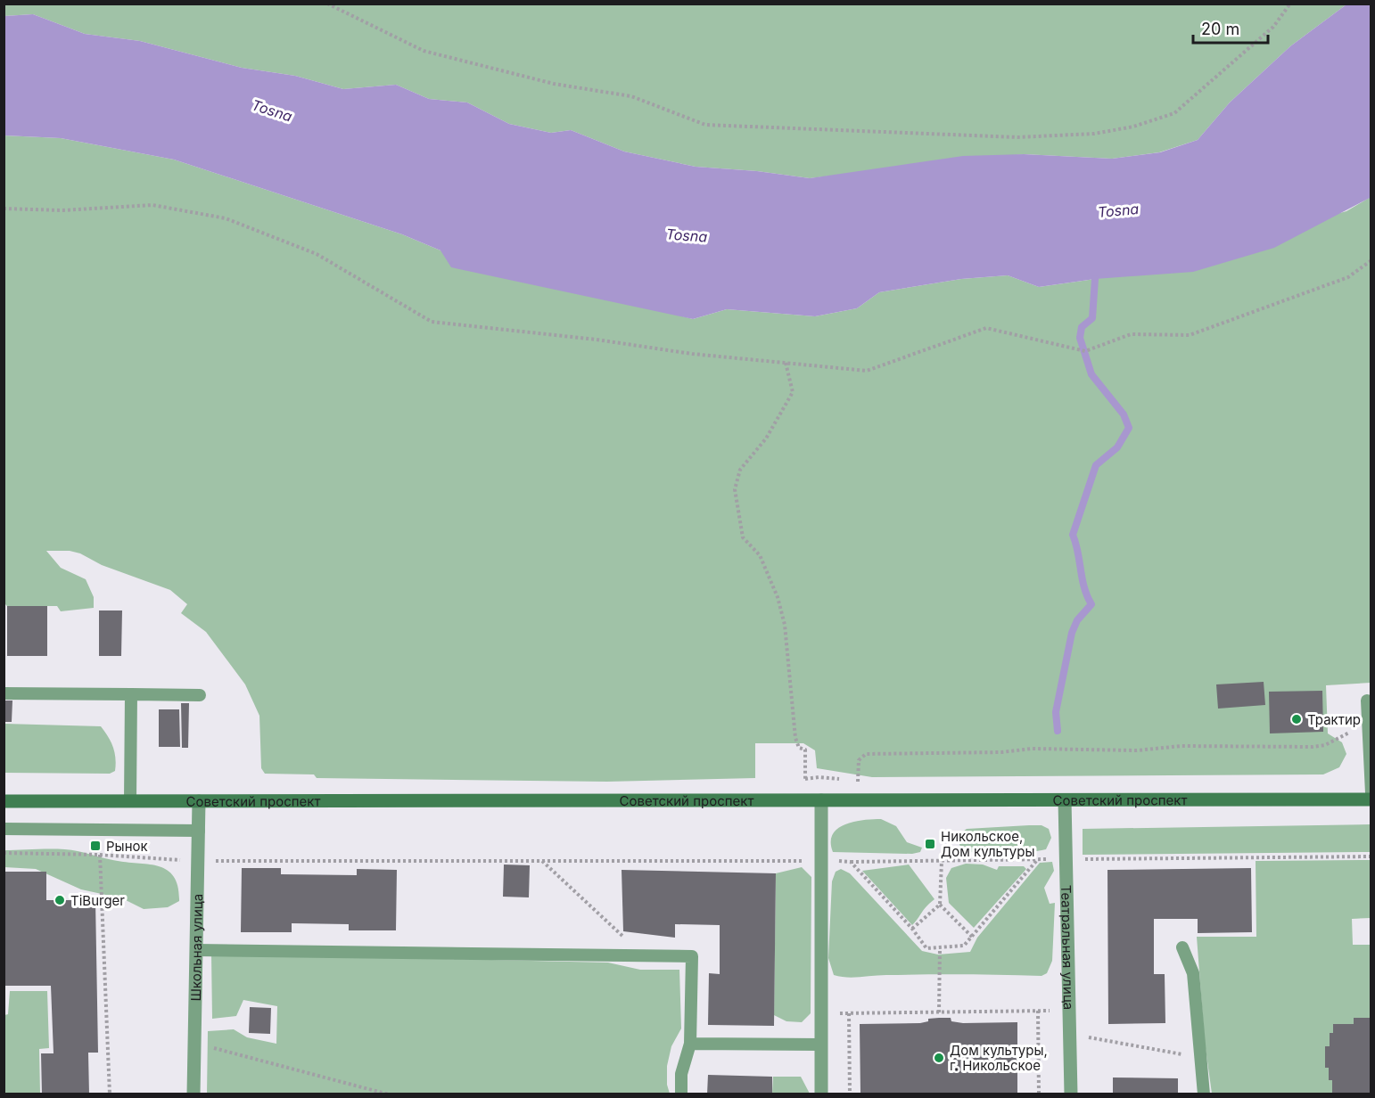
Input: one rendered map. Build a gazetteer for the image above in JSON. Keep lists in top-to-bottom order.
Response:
{
  "streets": {
    "main road": ["Советский проспект"],
    "street": ["Школьная улица", "Театральная улица"]
  },
  "crossings": [
    ["Советский проспект", "Школьная улица"],
    ["Советский проспект", "Театральная улица"]
  ],
  "water": ["Tosna"],
  "places": {
    "other": ["Трактир", "TiBurger", "Дом культуры, г. Никольское"],
    "transit": ["Никольское, Дом культуры", "Рынок"]
  },
  "scale_bar": "20 m"
}
